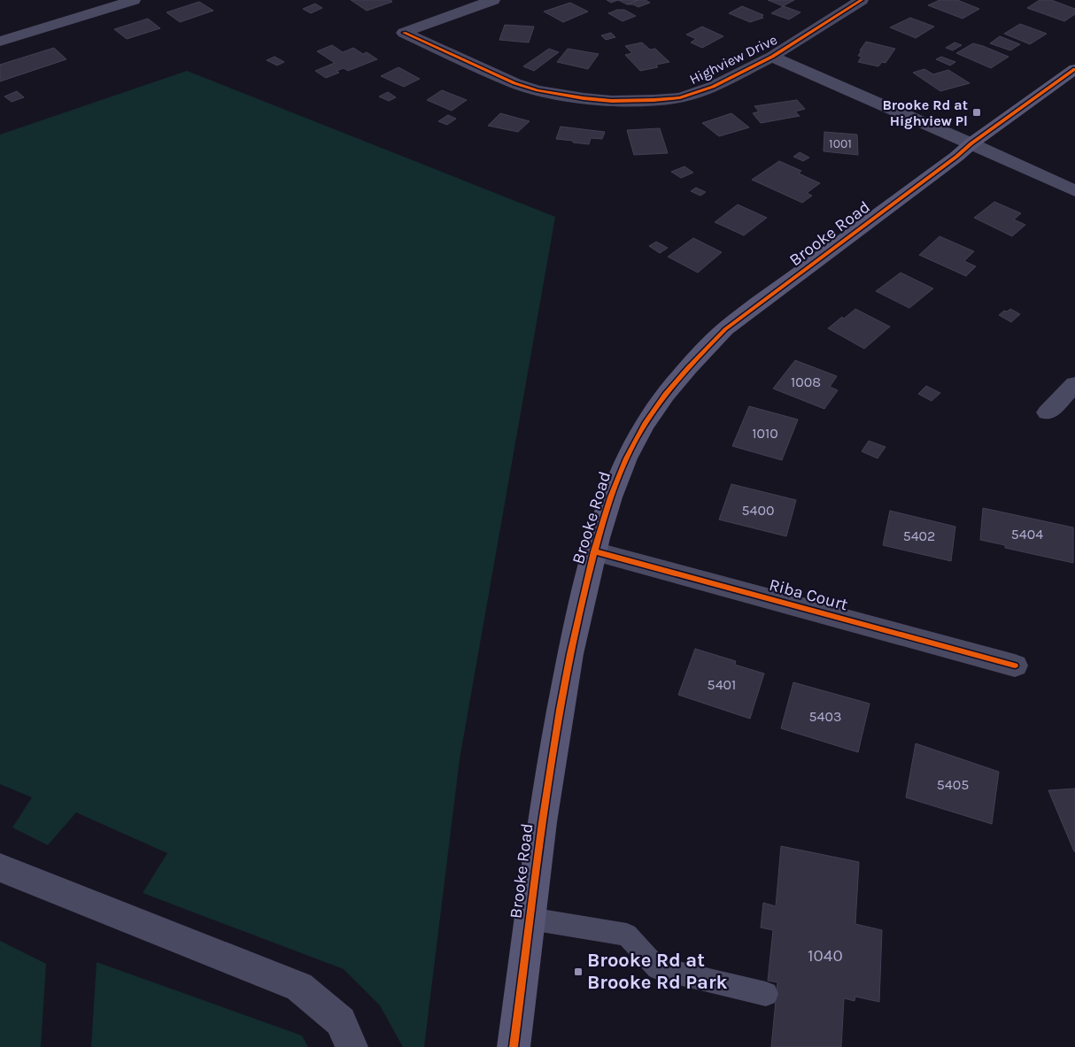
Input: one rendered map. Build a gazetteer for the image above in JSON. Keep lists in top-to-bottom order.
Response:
{
  "streets": {
    "street": ["Highview Drive", "Brooke Road", "Riba Court"]
  },
  "crossings": [
    ["Brooke Road", "Riba Court"]
  ],
  "places": {
    "transit": ["Brooke Rd at Highview Pl", "Brooke Rd at Brooke Rd Park"]
  },
  "house_numbers": [
    "1001",
    "1008",
    "1010",
    "5400",
    "5404",
    "5402",
    "5401",
    "5403",
    "5405",
    "1040"
  ]
}
